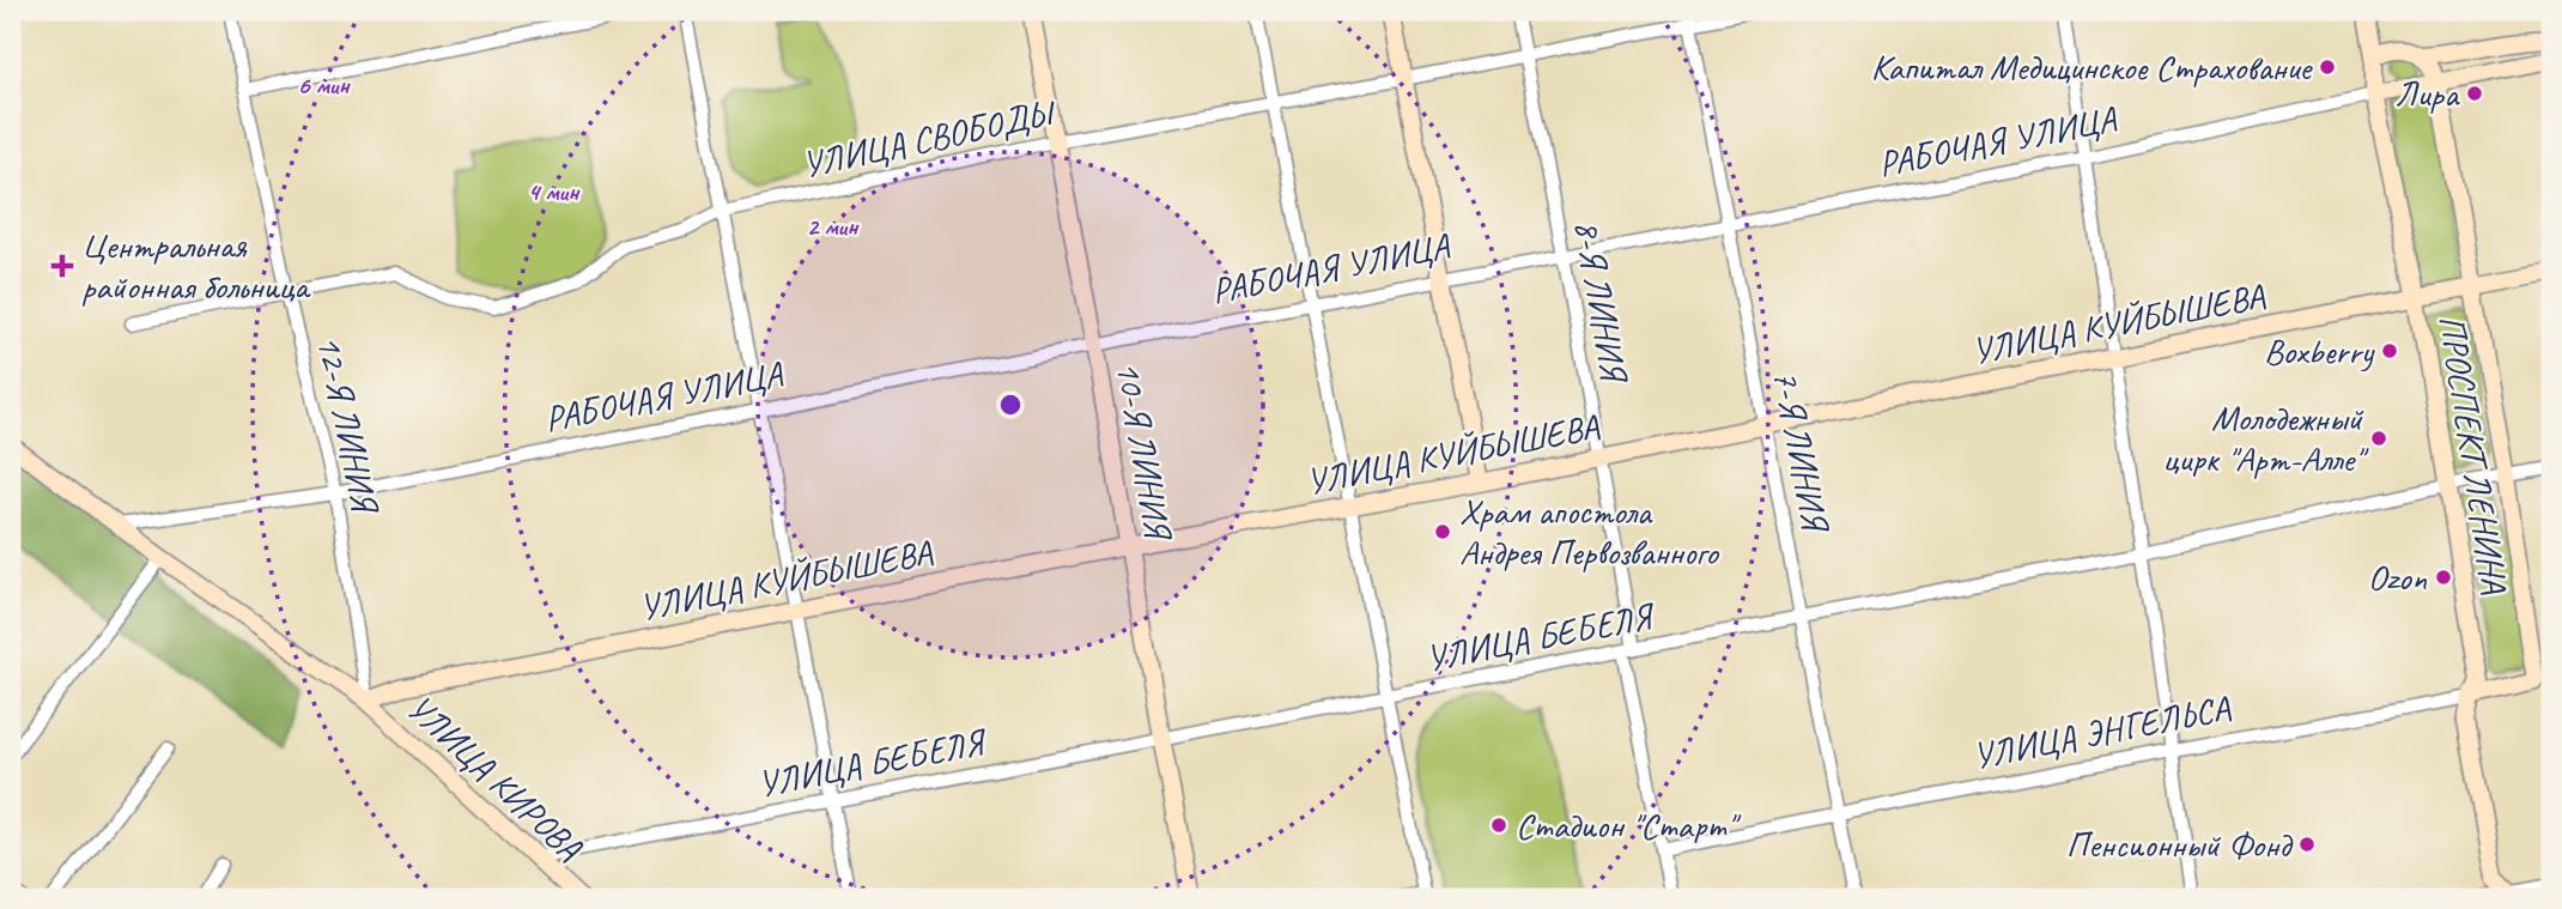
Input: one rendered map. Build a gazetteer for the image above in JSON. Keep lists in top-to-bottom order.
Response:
{
  "streets": {
    "street": [
      "УЛИЦА СВОБОДЫ",
      "РАБОЧАЯ УЛИЦА",
      "8-Я ЛИНИЯ",
      "УЛИЦА КУЙБЫШЕВА",
      "12-Я ЛИНИЯ",
      "10-Я ЛИНИЯ",
      "7-Я ЛИНИЯ",
      "ПРОСПЕКТ ЛЕНИНА",
      "УЛИЦА БЕБЕЛЯ",
      "УЛИЦА ЭНГЕЛЬСА",
      "УЛИЦА КИРОВА"
    ]
  },
  "crossings": [
    ["УЛИЦА СВОБОДЫ", "8-Я ЛИНИЯ"],
    ["УЛИЦА СВОБОДЫ", "12-Я ЛИНИЯ"],
    ["УЛИЦА СВОБОДЫ", "10-Я ЛИНИЯ"],
    ["УЛИЦА СВОБОДЫ", "7-Я ЛИНИЯ"],
    ["РАБОЧАЯ УЛИЦА", "8-Я ЛИНИЯ"],
    ["РАБОЧАЯ УЛИЦА", "12-Я ЛИНИЯ"],
    ["РАБОЧАЯ УЛИЦА", "10-Я ЛИНИЯ"],
    ["РАБОЧАЯ УЛИЦА", "7-Я ЛИНИЯ"],
    ["РАБОЧАЯ УЛИЦА", "ПРОСПЕКТ ЛЕНИНА"],
    ["РАБОЧАЯ УЛИЦА", "УЛИЦА КИРОВА"],
    ["8-Я ЛИНИЯ", "УЛИЦА КУЙБЫШЕВА"],
    ["8-Я ЛИНИЯ", "УЛИЦА БЕБЕЛЯ"],
    ["8-Я ЛИНИЯ", "УЛИЦА ЭНГЕЛЬСА"],
    ["УЛИЦА КУЙБЫШЕВА", "12-Я ЛИНИЯ"],
    ["УЛИЦА КУЙБЫШЕВА", "10-Я ЛИНИЯ"],
    ["УЛИЦА КУЙБЫШЕВА", "7-Я ЛИНИЯ"],
    ["УЛИЦА КУЙБЫШЕВА", "ПРОСПЕКТ ЛЕНИНА"],
    ["УЛИЦА КУЙБЫШЕВА", "УЛИЦА КИРОВА"],
    ["12-Я ЛИНИЯ", "УЛИЦА КИРОВА"],
    ["10-Я ЛИНИЯ", "УЛИЦА БЕБЕЛЯ"],
    ["7-Я ЛИНИЯ", "УЛИЦА БЕБЕЛЯ"],
    ["7-Я ЛИНИЯ", "УЛИЦА ЭНГЕЛЬСА"],
    ["ПРОСПЕКТ ЛЕНИНА", "УЛИЦА БЕБЕЛЯ"],
    ["ПРОСПЕКТ ЛЕНИНА", "УЛИЦА ЭНГЕЛЬСА"],
    ["УЛИЦА БЕБЕЛЯ", "УЛИЦА КИРОВА"]
  ],
  "places": {
    "other": [
      "Капитал Медицинское Страхование",
      "Лира",
      "Boxberry",
      "Молодежный цирк \"Арт-Алле\"",
      "Храм апостола Андрея Первозванного",
      "Ozon",
      "Стадион \"Старт\"",
      "Пенсионный Фонд"
    ],
    "health": ["Центральная районная больница"]
  },
  "rings": ["6 мин", "4 мин", "2 мин"]
}
